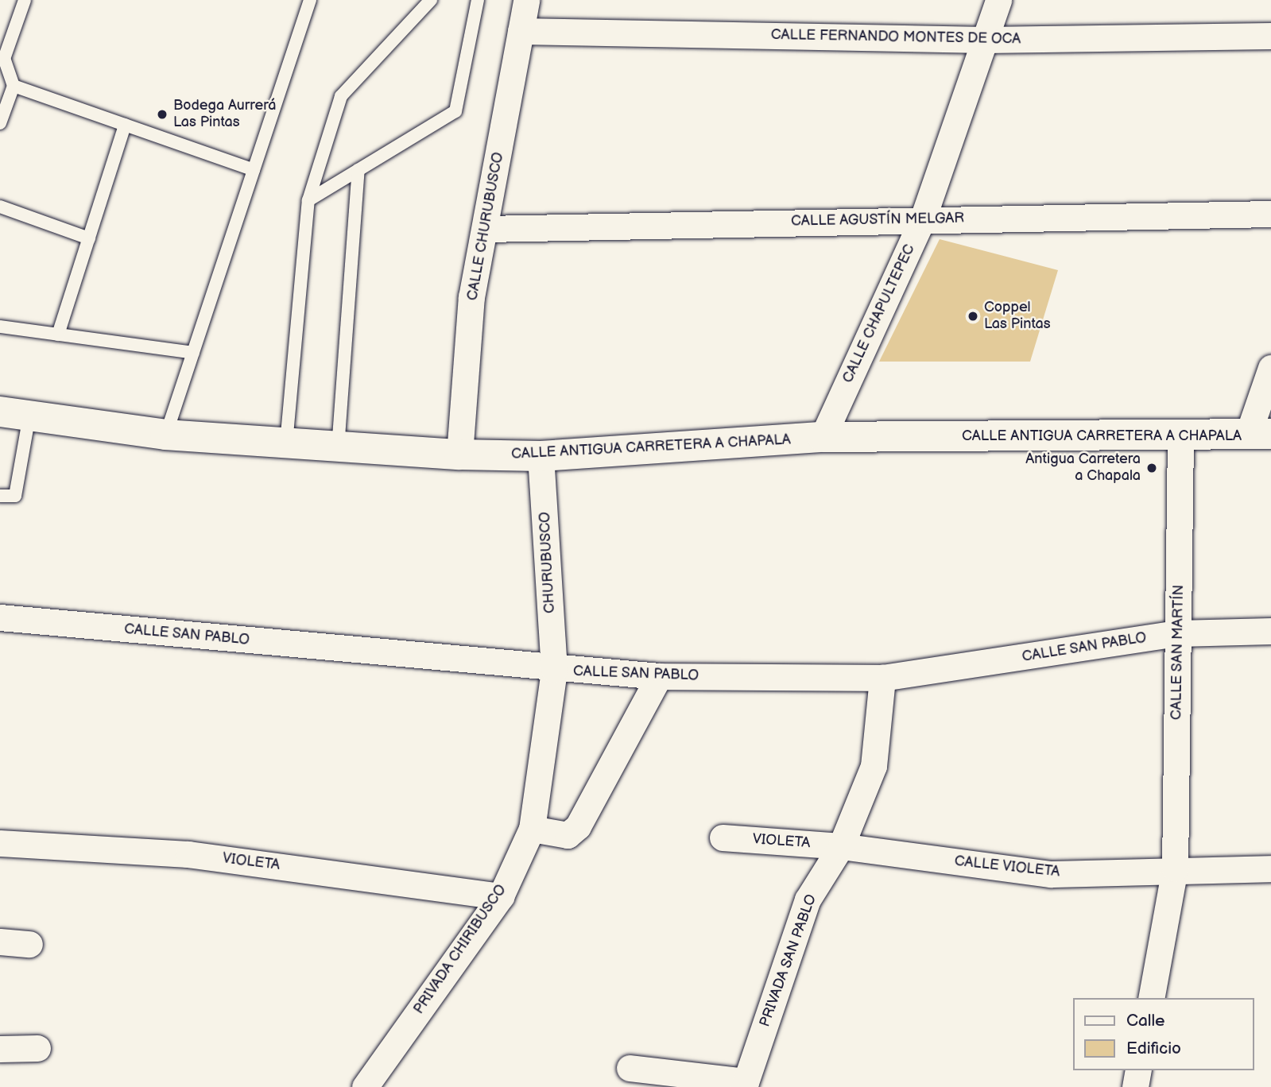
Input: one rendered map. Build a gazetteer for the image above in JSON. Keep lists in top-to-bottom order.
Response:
{
  "streets": {
    "main road": ["CALLE ANTIGUA CARRETERA A CHAPALA"],
    "street": [
      "CALLE FERNANDO MONTES DE OCA",
      "CALLE AGUSTÍN MELGAR",
      "CALLE CHURUBUSCO",
      "CALLE CHAPULTEPEC",
      "CHURUBUSCO",
      "CALLE SAN PABLO",
      "CALLE SAN MARTÍN",
      "VIOLETA",
      "CALLE VIOLETA",
      "PRIVADA CHIRIBUSCO",
      "PRIVADA SAN PABLO"
    ]
  },
  "crossings": [
    ["CALLE FERNANDO MONTES DE OCA", "CALLE CHURUBUSCO"],
    ["CALLE FERNANDO MONTES DE OCA", "CALLE CHAPULTEPEC"],
    ["CALLE AGUSTÍN MELGAR", "CALLE CHURUBUSCO"],
    ["CALLE AGUSTÍN MELGAR", "CALLE CHAPULTEPEC"],
    ["CALLE CHURUBUSCO", "CALLE ANTIGUA CARRETERA A CHAPALA"],
    ["CALLE CHAPULTEPEC", "CALLE ANTIGUA CARRETERA A CHAPALA"],
    ["CALLE ANTIGUA CARRETERA A CHAPALA", "CHURUBUSCO"],
    ["CALLE ANTIGUA CARRETERA A CHAPALA", "CALLE SAN MARTÍN"],
    ["CHURUBUSCO", "CALLE SAN PABLO"],
    ["CHURUBUSCO", "PRIVADA CHIRIBUSCO"],
    ["CALLE SAN PABLO", "CALLE SAN MARTÍN"],
    ["CALLE SAN PABLO", "PRIVADA CHIRIBUSCO"],
    ["CALLE SAN PABLO", "PRIVADA SAN PABLO"],
    ["CALLE SAN MARTÍN", "CALLE VIOLETA"],
    ["VIOLETA", "CALLE VIOLETA"],
    ["VIOLETA", "PRIVADA CHIRIBUSCO"],
    ["VIOLETA", "PRIVADA SAN PABLO"],
    ["CALLE VIOLETA", "PRIVADA SAN PABLO"]
  ],
  "places": ["Bodega Aurrerá Las Pintas", "Coppel Las Pintas", "Antigua Carretera a Chapala"],
  "legend": ["Calle", "Edificio"]
}
